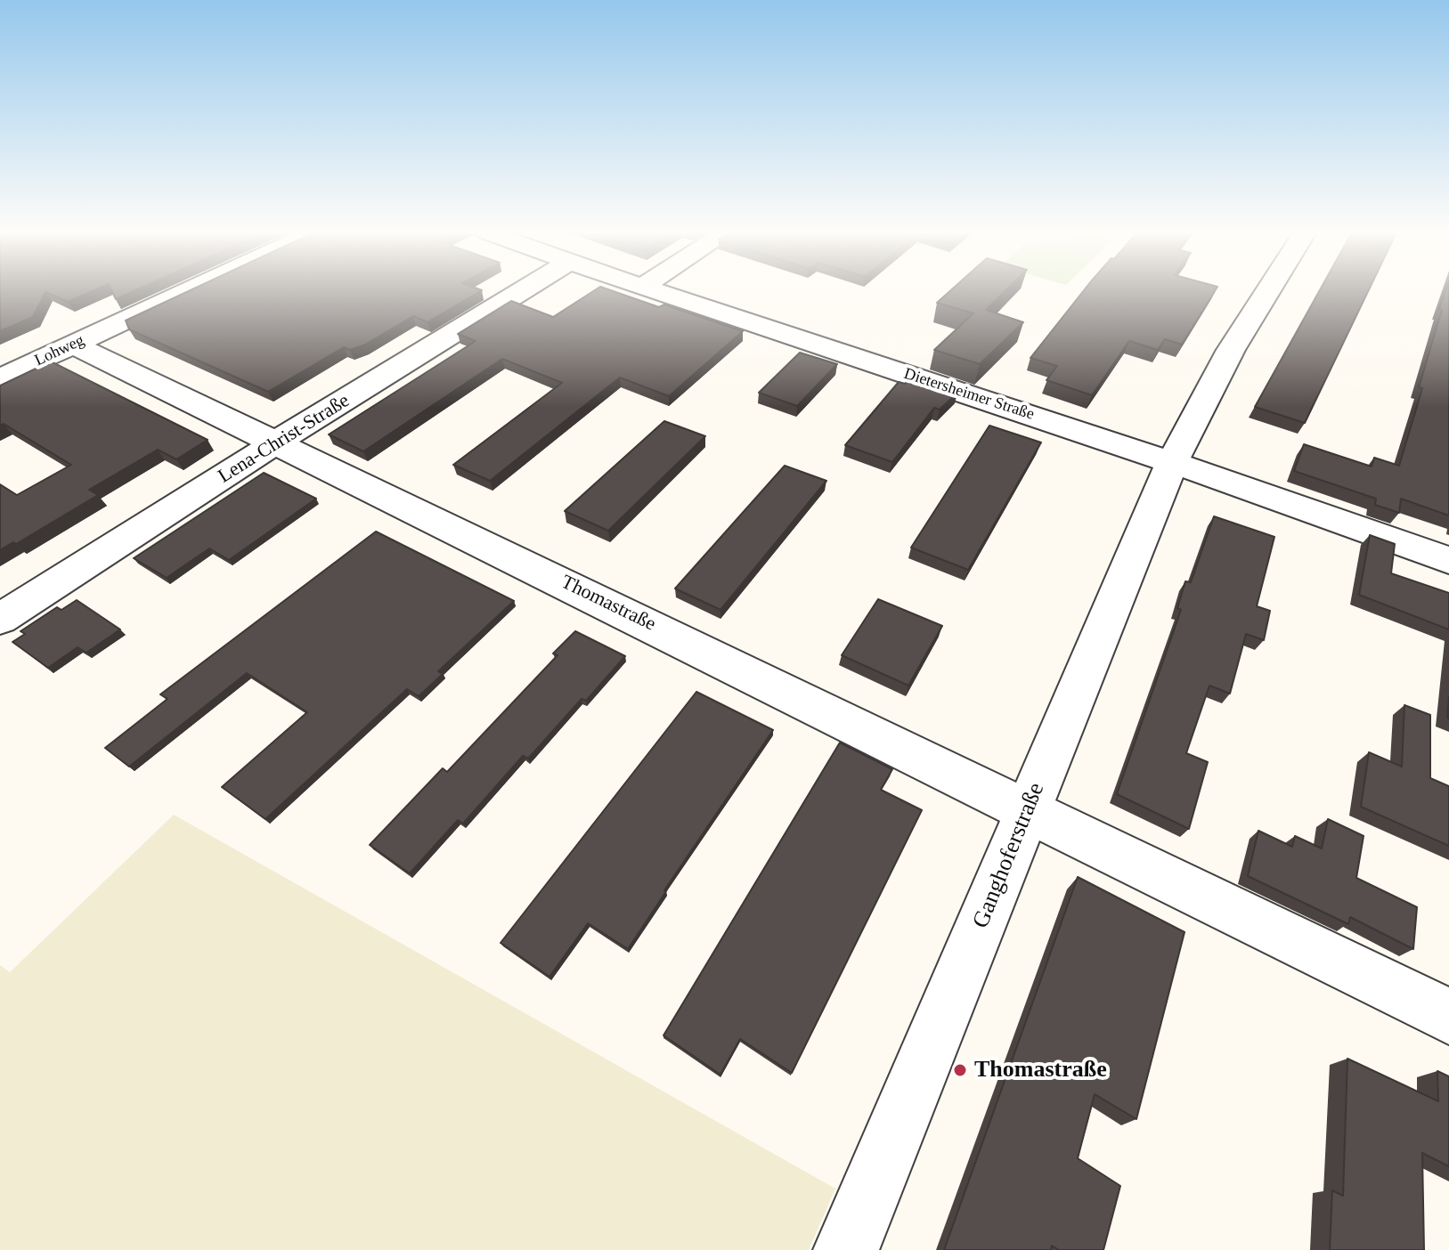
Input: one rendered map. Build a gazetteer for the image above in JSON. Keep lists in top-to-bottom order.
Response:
{
  "streets": {
    "street": [
      "Lohweg",
      "Dietersheimer Straße",
      "Lena-Christ-Straße",
      "Thomastraße",
      "Ganghoferstraße"
    ]
  },
  "crossings": [
    ["Lohweg", "Thomastraße"],
    ["Dietersheimer Straße", "Ganghoferstraße"],
    ["Lena-Christ-Straße", "Thomastraße"],
    ["Thomastraße", "Ganghoferstraße"]
  ],
  "places": ["Thomastraße"]
}
